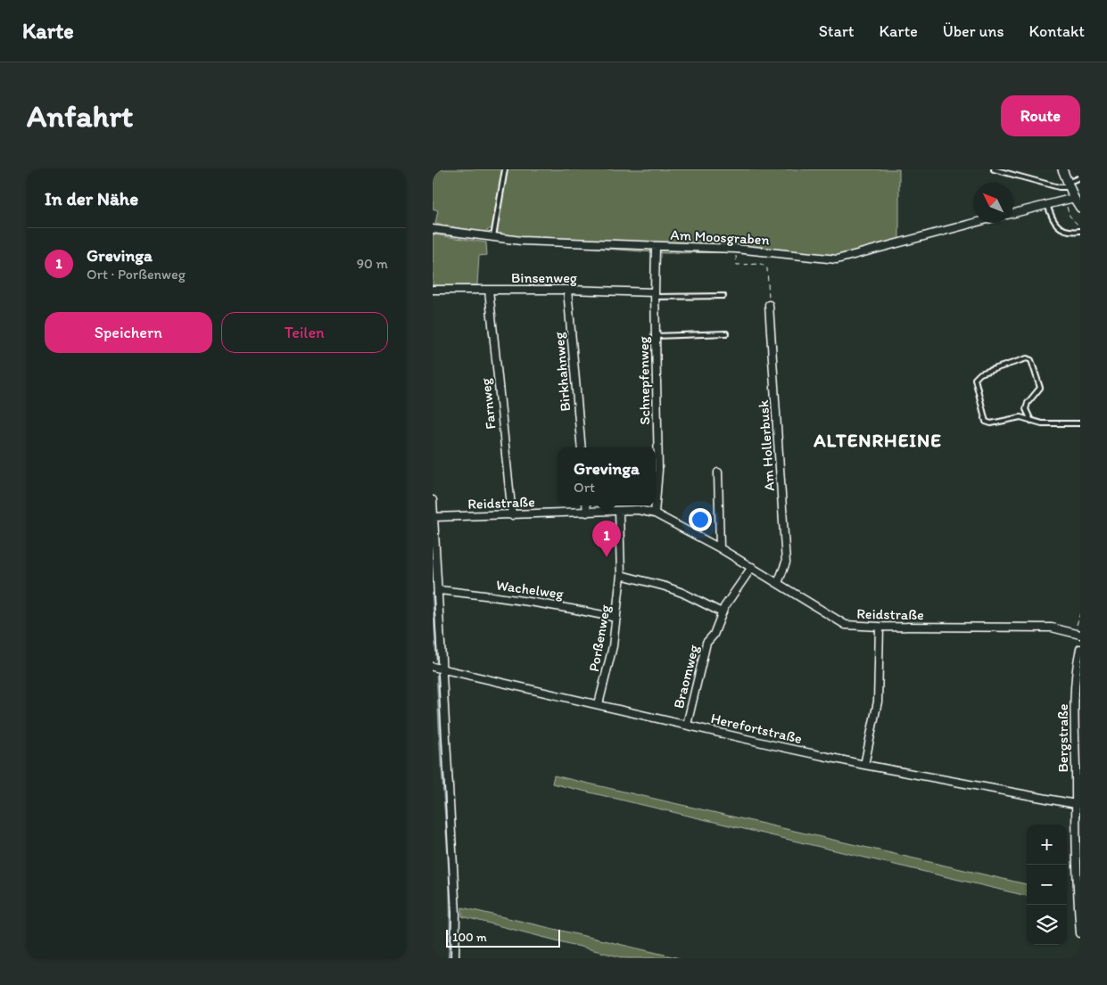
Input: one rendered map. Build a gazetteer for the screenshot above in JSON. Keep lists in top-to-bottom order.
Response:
{
  "streets": {
    "street": [
      "Am Moosgraben",
      "Binsenweg",
      "Birkhahnweg",
      "Schnepfenweg",
      "Farnweg",
      "Am Hollerbusk",
      "Reidstraße",
      "Wachelweg",
      "Porßenweg",
      "Braomweg",
      "Herefortstraße",
      "Bergstraße"
    ]
  },
  "crossings": [
    ["Am Moosgraben", "Schnepfenweg"],
    ["Binsenweg", "Birkhahnweg"],
    ["Binsenweg", "Schnepfenweg"],
    ["Binsenweg", "Farnweg"],
    ["Schnepfenweg", "Reidstraße"],
    ["Farnweg", "Reidstraße"],
    ["Am Hollerbusk", "Reidstraße"],
    ["Reidstraße", "Porßenweg"],
    ["Reidstraße", "Braomweg"],
    ["Wachelweg", "Porßenweg"],
    ["Porßenweg", "Herefortstraße"],
    ["Braomweg", "Herefortstraße"],
    ["Herefortstraße", "Bergstraße"]
  ],
  "districts": ["ALTENRHEINE"],
  "scale_bar": "100 m",
  "north": "top left",
  "page": {
    "header": "Karte",
    "nav": [
      "Start",
      "Karte",
      "Über uns",
      "Kontakt"
    ],
    "buttons": [
      "Route",
      ["Speichern", "Teilen"]
    ],
    "title": "Anfahrt",
    "heading": "In der Nähe",
    "list": [
      {
        "mark": "1",
        "name": "Grevinga",
        "note": "Ort · Porßenweg",
        "value": "90 m"
      }
    ],
    "popup": ["Grevinga", "Ort"],
    "pins": "1",
    "map_buttons": ["+", "−"],
    "scale": "100 m"
  }
}
